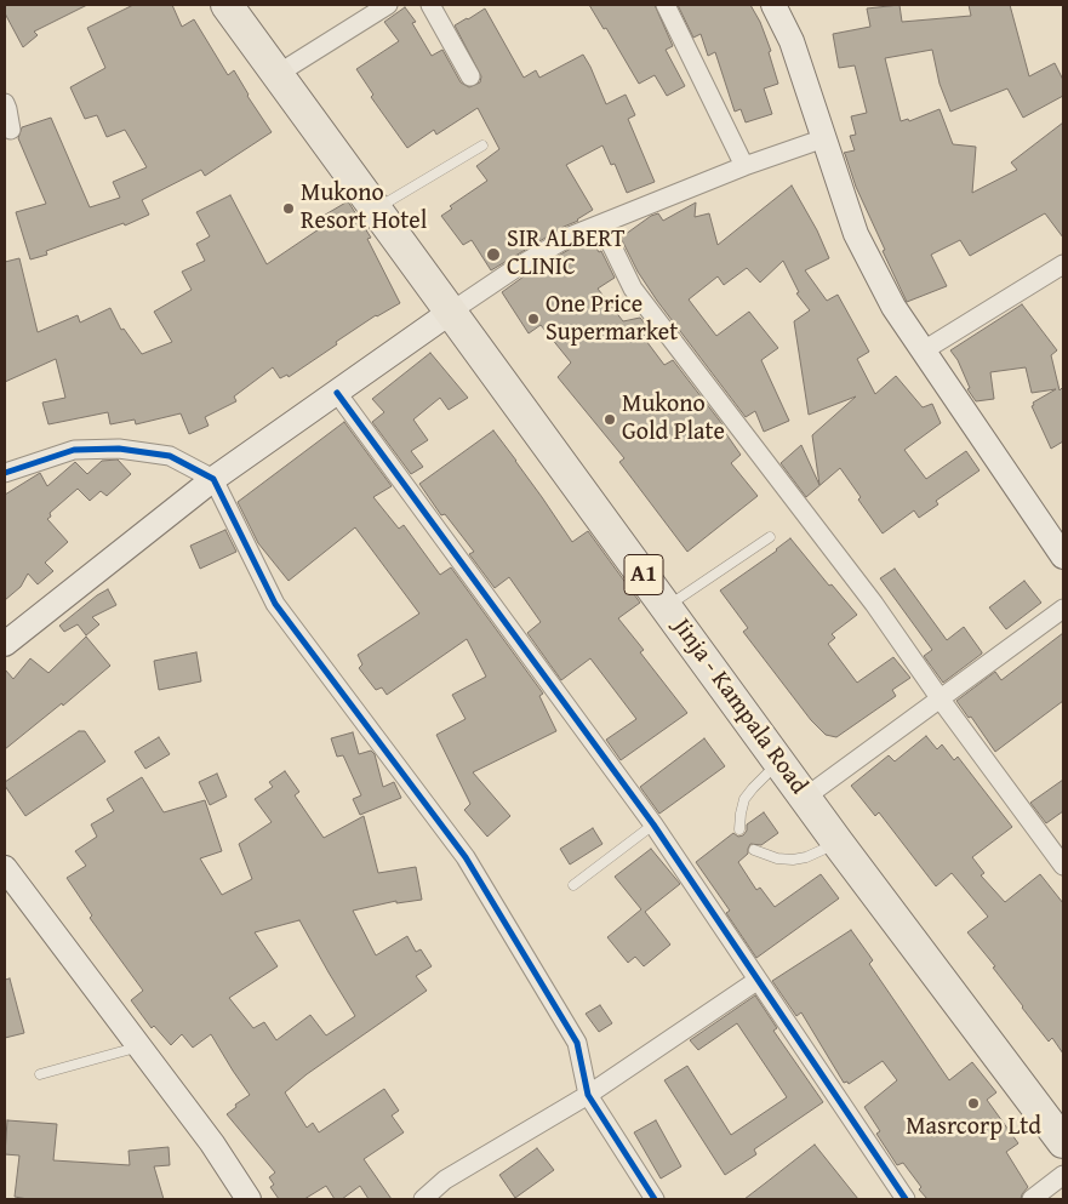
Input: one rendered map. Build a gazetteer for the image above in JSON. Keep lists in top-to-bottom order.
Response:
{
  "streets": {
    "highway": ["A1", "Jinja - Kampala Road"]
  },
  "places": [
    "Mukono Resort Hotel",
    "SIR ALBERT CLINIC",
    "One Price Supermarket",
    "Mukono Gold Plate",
    "Masrcorp Ltd"
  ]
}
